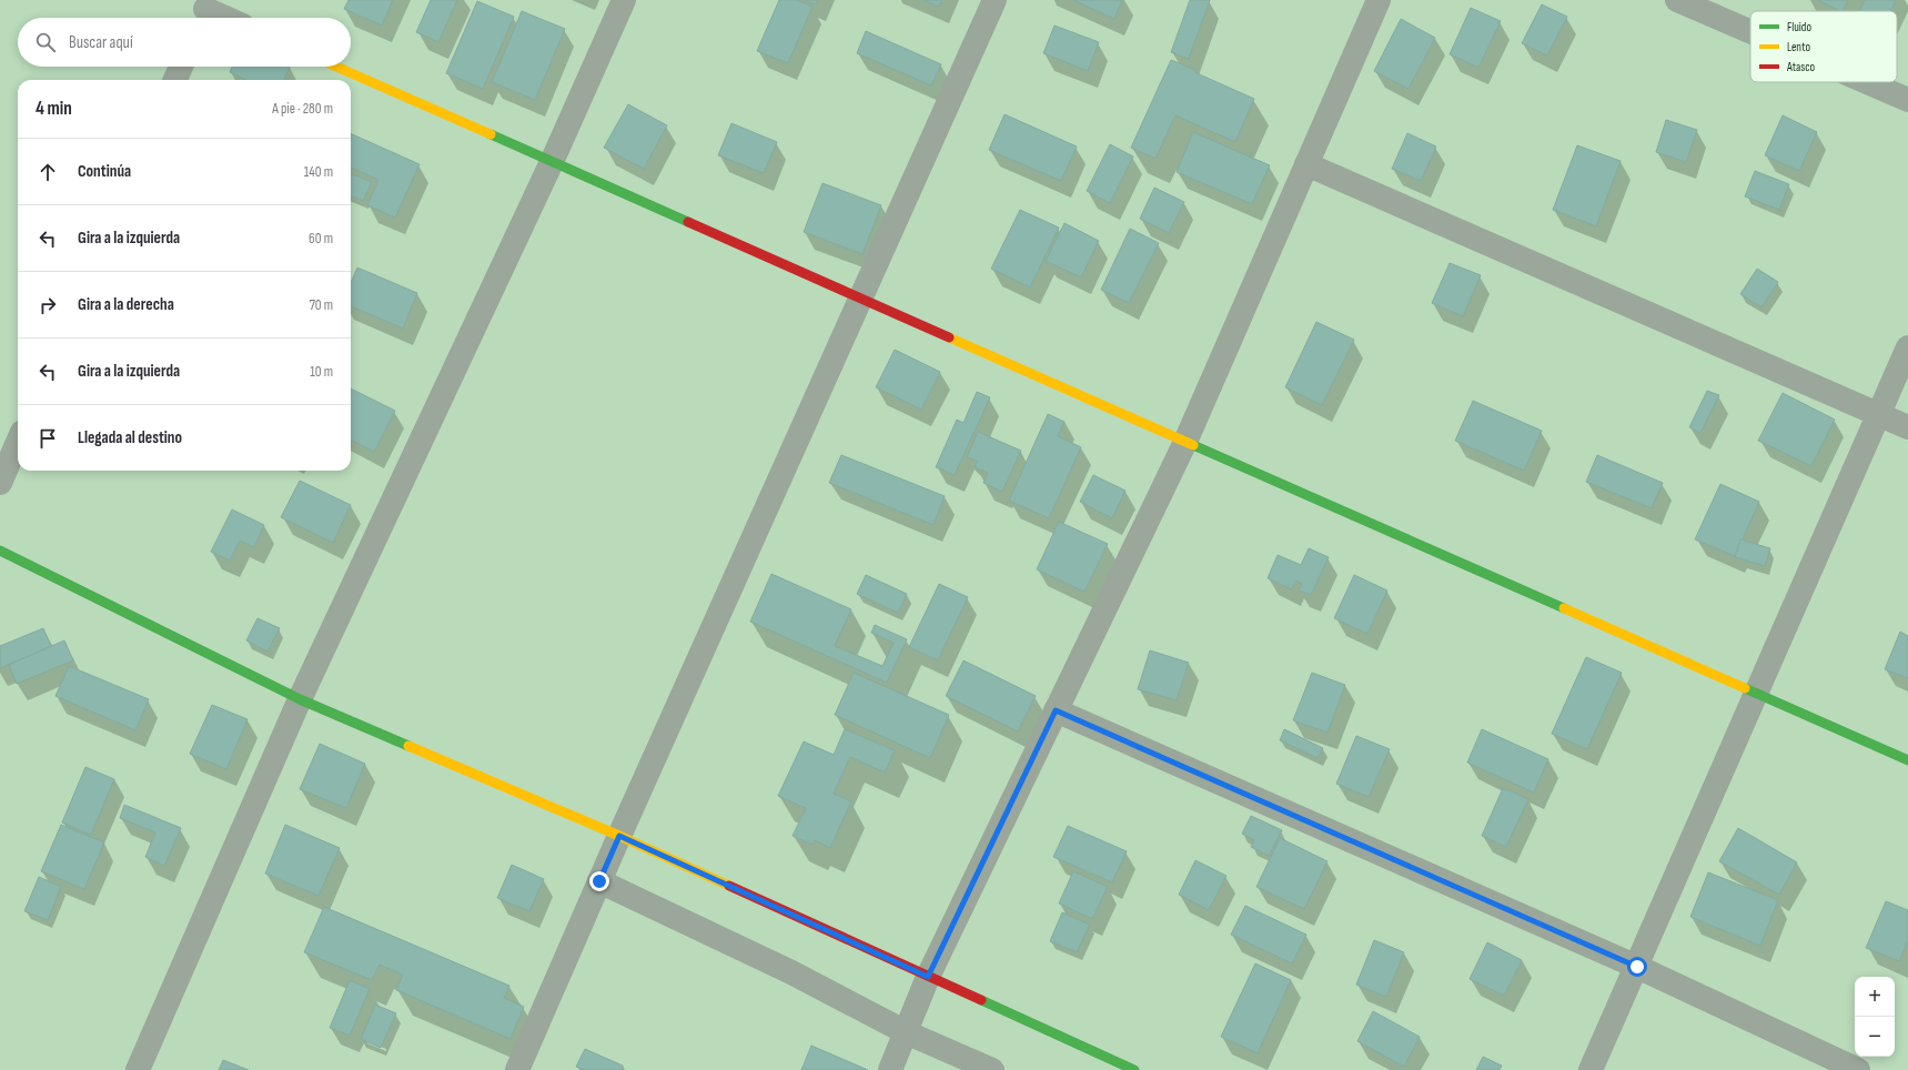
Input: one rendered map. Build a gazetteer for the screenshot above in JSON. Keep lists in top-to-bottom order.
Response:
{
  "legend": ["Fluido", "Lento", "Atasco"],
  "page": {
    "search": "Buscar aquí",
    "heading": ["4 min", "A pie · 280 m"],
    "list": [
      ["Continúa", "140 m"],
      ["Gira a la izquierda", "60 m"],
      ["Gira a la derecha", "70 m"],
      ["Gira a la izquierda", "10 m"],
      "Llegada al destino"
    ],
    "map_buttons": ["+", "−"]
  }
}
